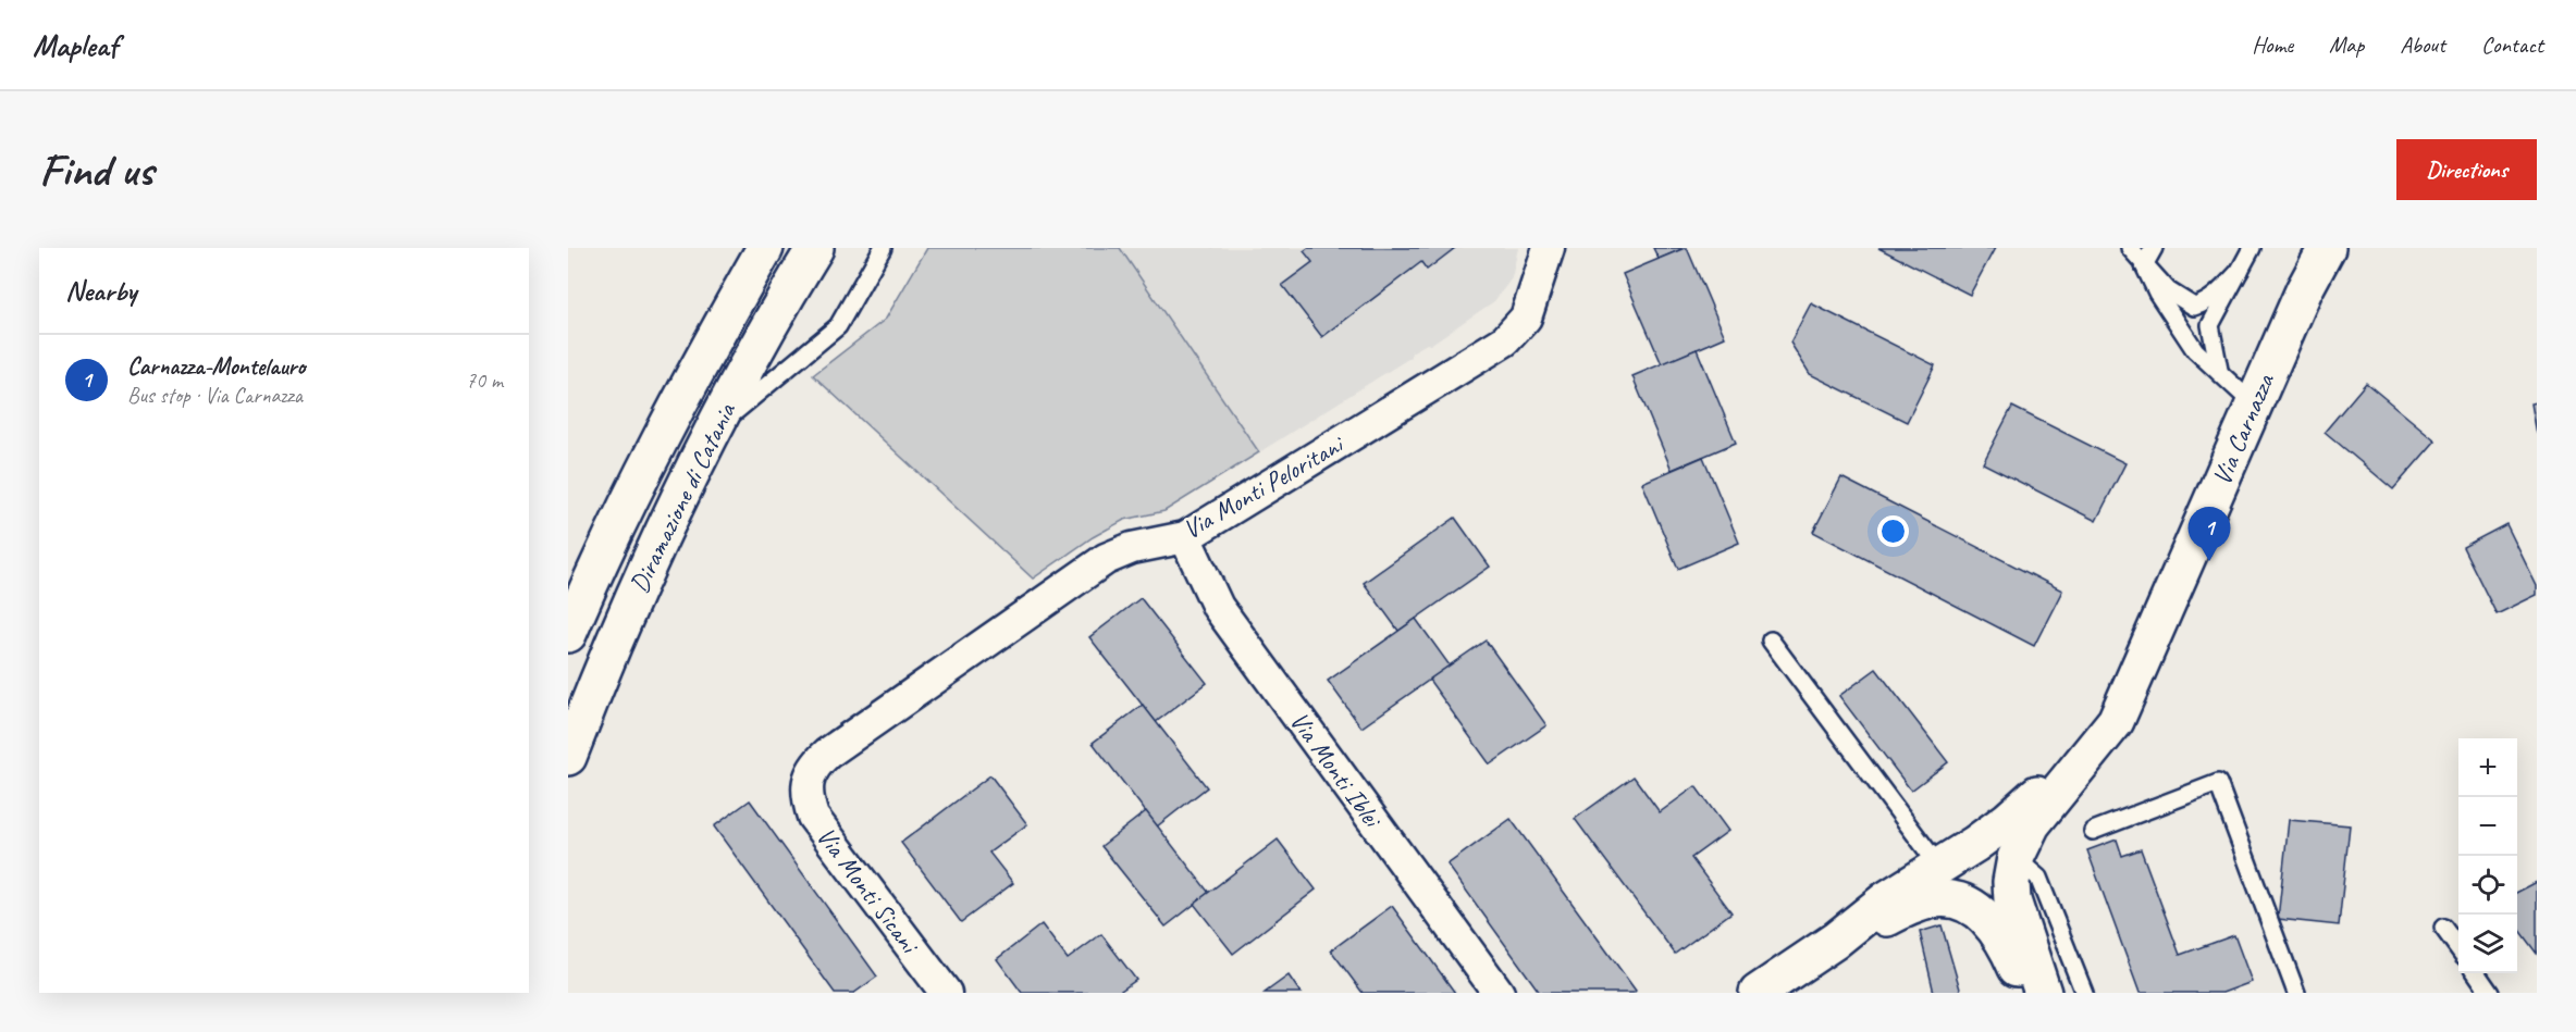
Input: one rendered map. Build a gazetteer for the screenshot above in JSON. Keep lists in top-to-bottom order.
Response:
{
  "streets": {
    "main road": ["Via Carnazza", "Diramazione di Catania"],
    "street": ["Via Monti Peloritani", "Via Monti Iblei", "Via Monti Sicani"]
  },
  "crossings": [
    ["Via Monti Peloritani", "Via Monti Iblei"],
    ["Via Monti Peloritani", "Via Monti Sicani"]
  ],
  "page": {
    "header": "Mapleaf",
    "nav": [
      "Home",
      "Map",
      "About",
      "Contact"
    ],
    "buttons": "Directions",
    "title": "Find us",
    "heading": "Nearby",
    "list": [
      {
        "mark": "1",
        "name": "Carnazza-Montelauro",
        "note": "Bus stop · Via Carnazza",
        "value": "70 m"
      }
    ],
    "pins": "1",
    "map_buttons": ["+", "−"]
  }
}
